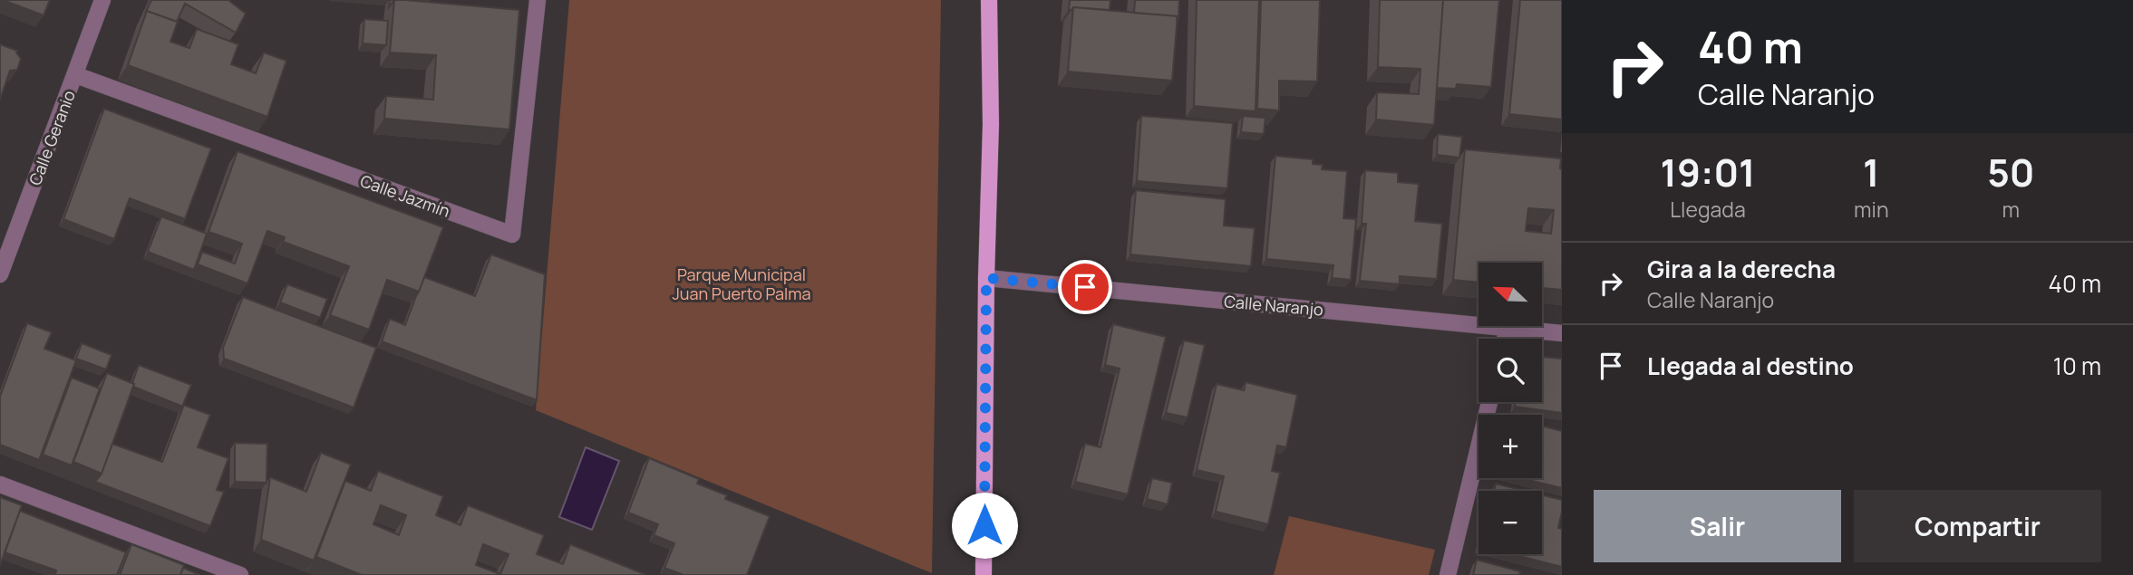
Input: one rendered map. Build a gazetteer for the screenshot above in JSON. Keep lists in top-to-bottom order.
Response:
{
  "streets": {
    "street": ["Calle Geranio", "Calle Jazmín", "Calle Naranjo"]
  },
  "crossings": [
    ["Calle Geranio", "Calle Jazmín"]
  ],
  "parks": ["Parque Municipal Juan Puerto Palma"],
  "north": "top left",
  "page": {
    "turn": ["40 m", "Calle Naranjo"],
    "eta": [
      "19:01",
      "Llegada",
      "1",
      "min",
      "50",
      "m"
    ],
    "list": [
      {
        "name": "Gira a la derecha",
        "note": "Calle Naranjo",
        "value": "40 m"
      },
      {
        "name": "Llegada al destino",
        "value": "10 m"
      }
    ],
    "map_buttons": ["+", "−"],
    "buttons": ["Salir", "Compartir"]
  }
}
